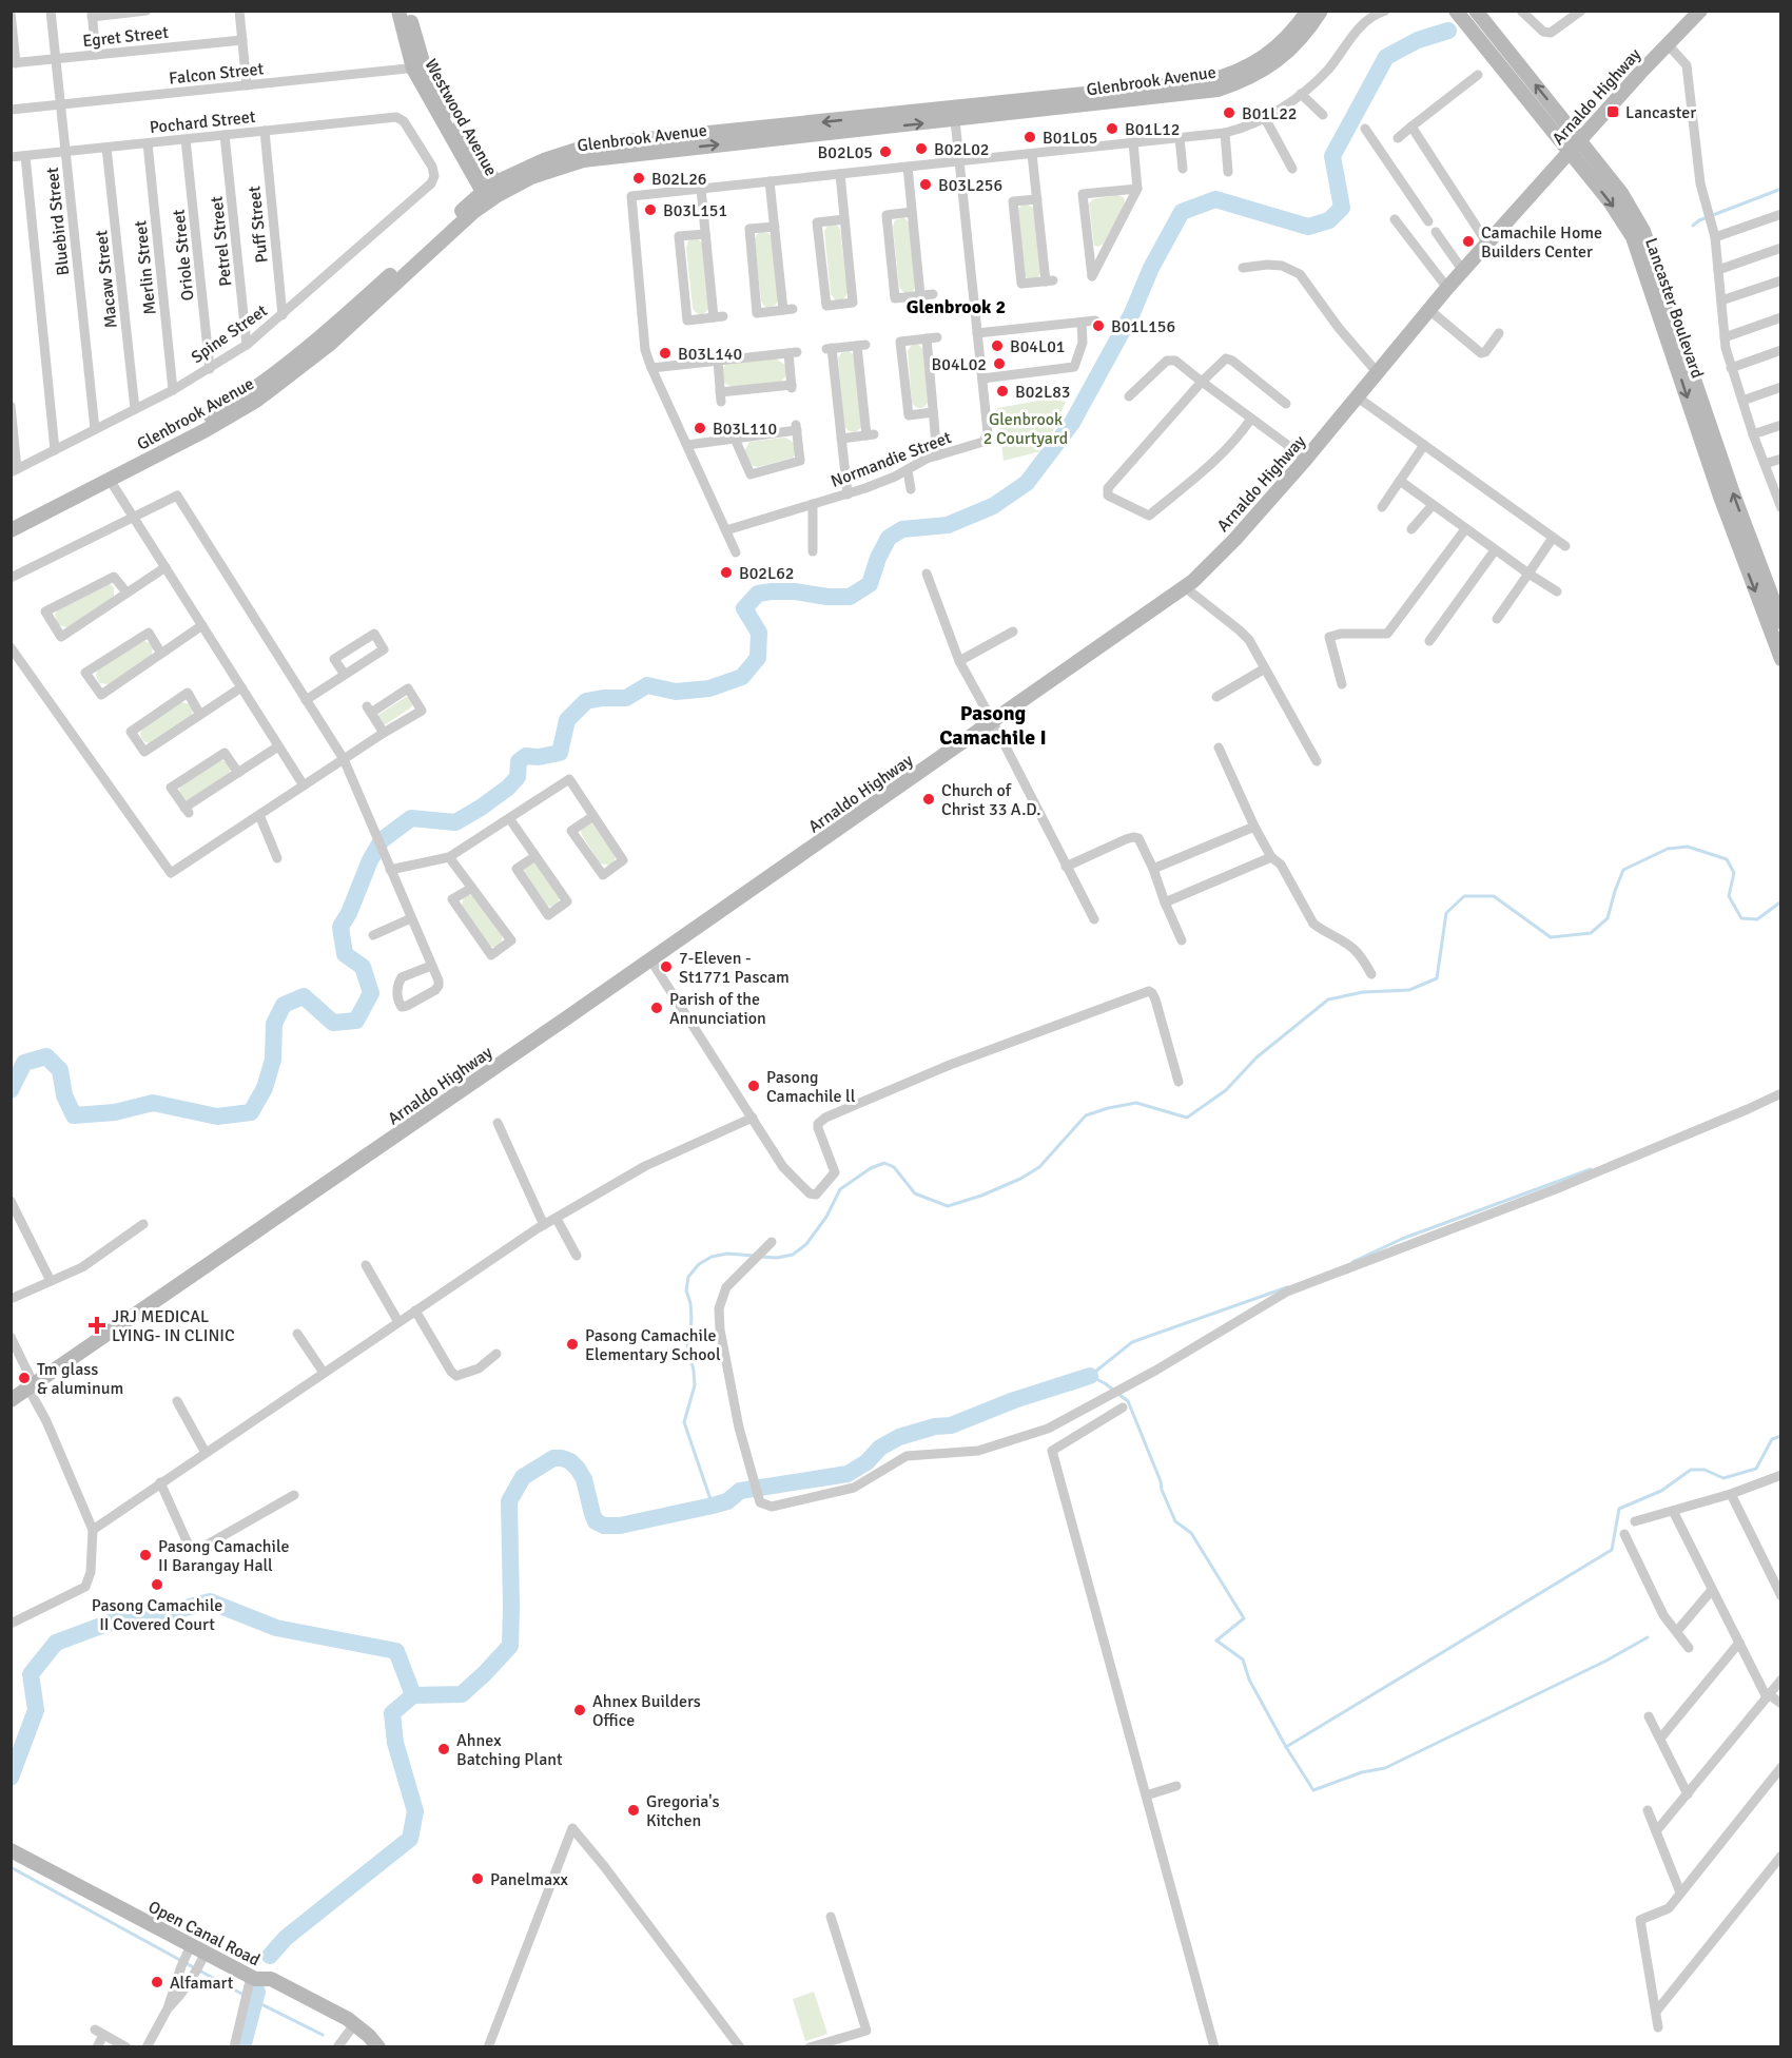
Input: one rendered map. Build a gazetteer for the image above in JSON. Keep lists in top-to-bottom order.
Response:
{
  "streets": {
    "main road": [
      "Glenbrook Avenue",
      "Arnaldo Highway",
      "Westwood Avenue",
      "Lancaster Boulevard",
      "Open Canal Road"
    ],
    "street": [
      "Egret Street",
      "Falcon Street",
      "Pochard Street",
      "Bluebird Street",
      "Puff Street",
      "Petrel Street",
      "Oriole Street",
      "Merlin Street",
      "Macaw Street",
      "Spine Street",
      "Normandie Street"
    ]
  },
  "crossings": [
    ["Egret Street", "Bluebird Street"],
    ["Falcon Street", "Westwood Avenue"],
    ["Falcon Street", "Bluebird Street"],
    ["Glenbrook Avenue", "Westwood Avenue"],
    ["Arnaldo Highway", "Lancaster Boulevard"],
    ["Pochard Street", "Bluebird Street"],
    ["Pochard Street", "Puff Street"],
    ["Pochard Street", "Petrel Street"],
    ["Pochard Street", "Oriole Street"],
    ["Pochard Street", "Merlin Street"],
    ["Pochard Street", "Macaw Street"],
    ["Pochard Street", "Spine Street"],
    ["Bluebird Street", "Spine Street"],
    ["Puff Street", "Spine Street"],
    ["Petrel Street", "Spine Street"],
    ["Oriole Street", "Spine Street"],
    ["Merlin Street", "Spine Street"],
    ["Macaw Street", "Spine Street"]
  ],
  "districts": ["Glenbrook 2", "Pasong Camachile I"],
  "parks": ["Glenbrook 2 Courtyard"],
  "places": {
    "transit": ["Lancaster"],
    "other": [
      "B01L22",
      "B01L12",
      "B01L05",
      "B02L02",
      "B02L05",
      "B02L26",
      "B03L256",
      "B03L151",
      "Camachile Home Builders Center",
      "B01L156",
      "B04L01",
      "B03L140",
      "B04L02",
      "B02L83",
      "B03L110",
      "B02L62",
      "Church of Christ 33 A.D.",
      "7-Eleven - St1771 Pascam",
      "Parish of the Annunciation",
      "Pasong Camachile ll",
      "Pasong Camachile Elementary School",
      "Tm glass & aluminum",
      "Pasong Camachile II Barangay Hall",
      "Pasong Camachile II Covered Court",
      "Ahnex Builders Office",
      "Ahnex Batching Plant",
      "Gregoria's Kitchen",
      "Panelmaxx",
      "Alfamart"
    ],
    "health": ["JRJ MEDICAL LYING- IN CLINIC"]
  }
}
